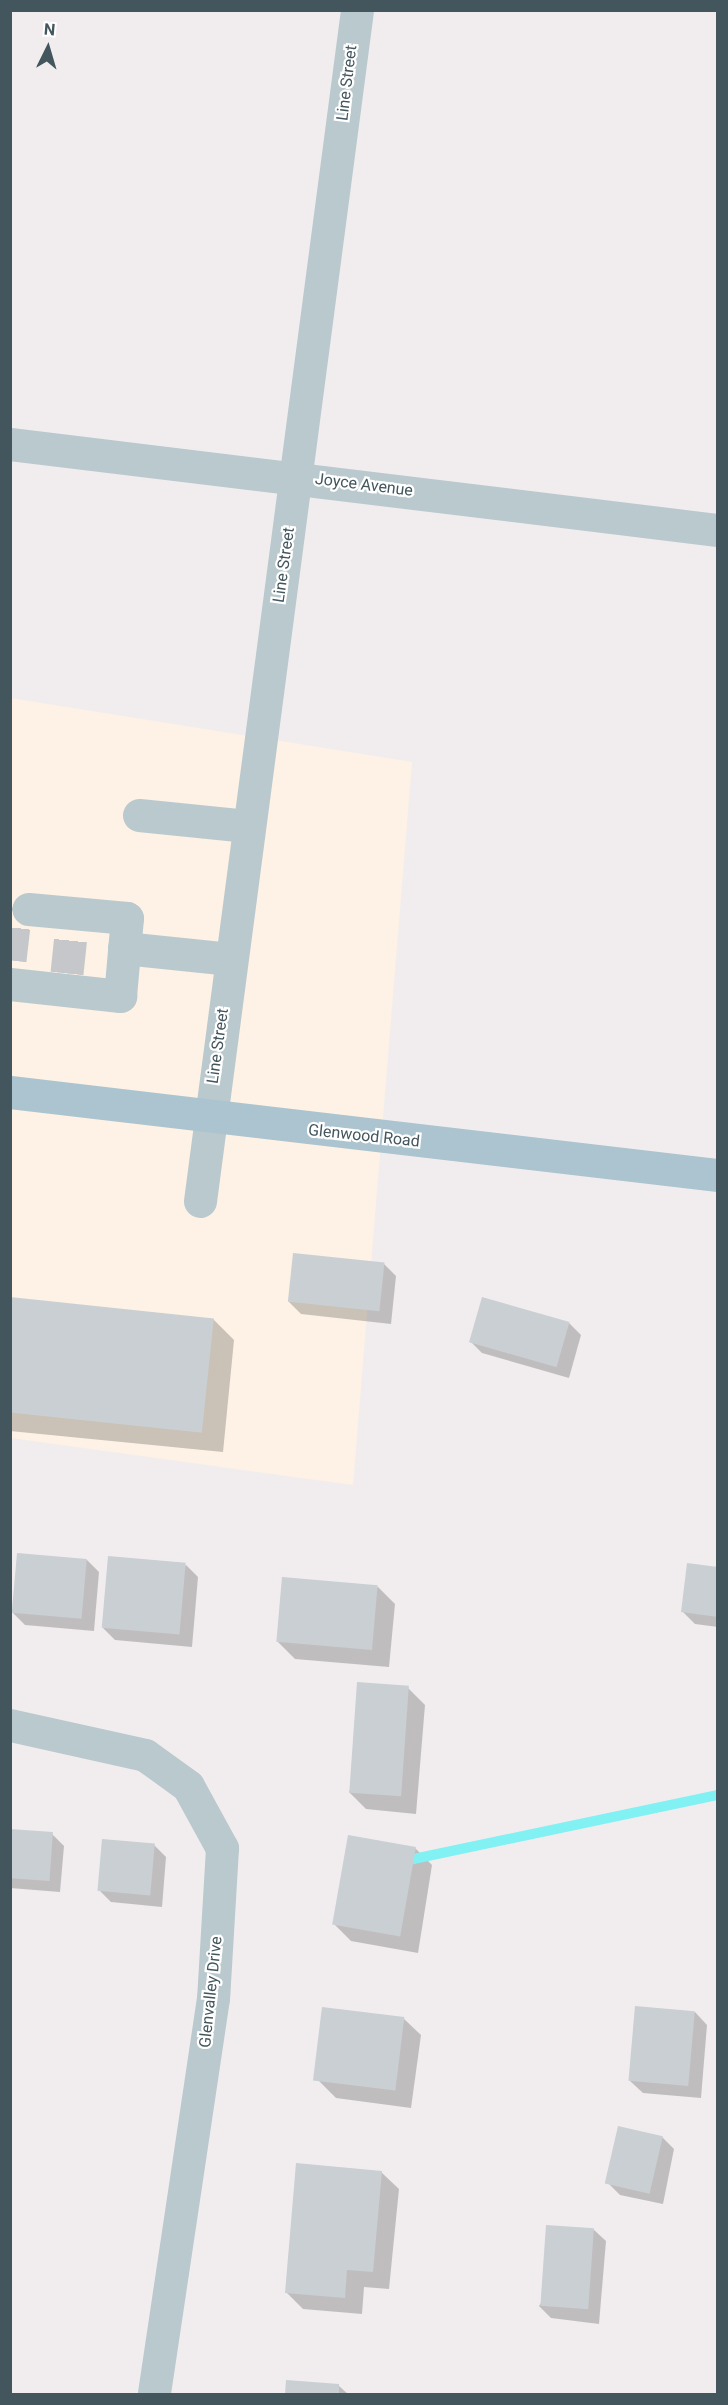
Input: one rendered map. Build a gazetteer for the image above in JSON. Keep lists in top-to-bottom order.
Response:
{
  "streets": {
    "main road": ["Glenwood Road"],
    "street": ["Line Street", "Joyce Avenue", "Glenvalley Drive"]
  },
  "crossings": [
    ["Line Street", "Joyce Avenue"],
    ["Line Street", "Glenwood Road"]
  ],
  "north": "top"
}
